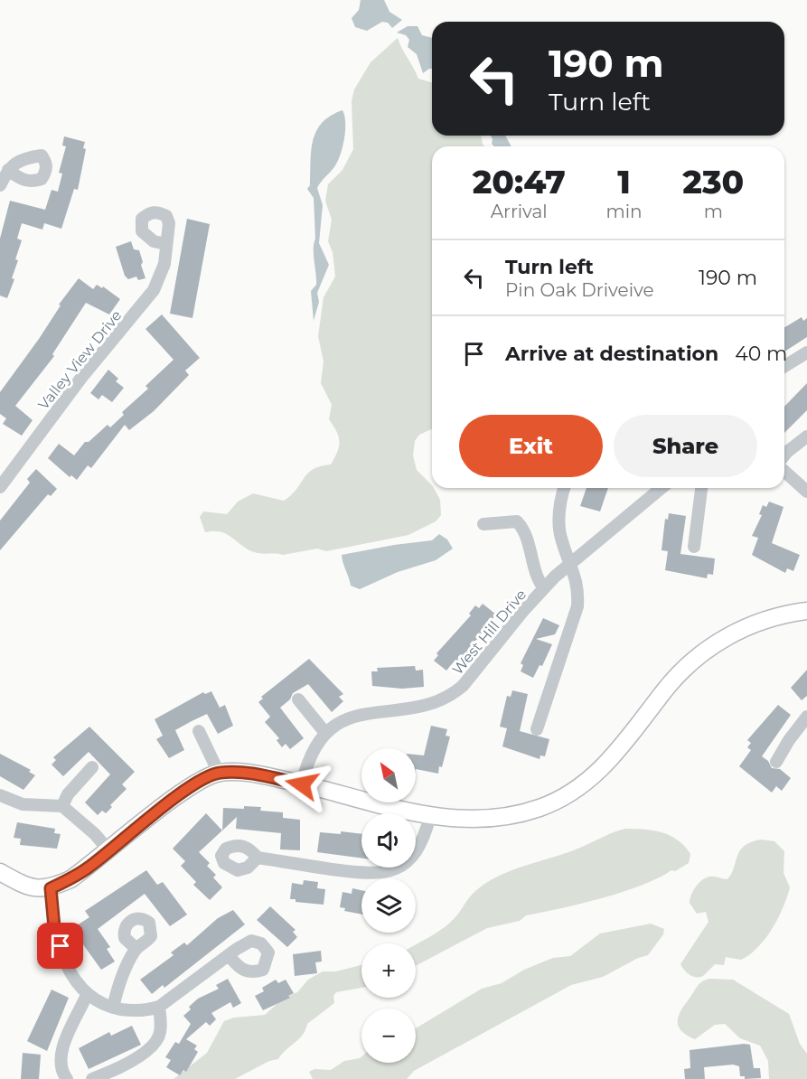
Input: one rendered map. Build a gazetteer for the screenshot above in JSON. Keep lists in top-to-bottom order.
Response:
{
  "streets": {
    "street": ["Valley View Drive", "West Hill Drive"]
  },
  "north": "top left",
  "page": {
    "turn": ["190 m", "Turn left"],
    "eta": [
      "20:47",
      "Arrival",
      "1",
      "min",
      "230",
      "m"
    ],
    "list": [
      {
        "name": "Turn left",
        "note": "Pin Oak Driveive",
        "value": "190 m"
      },
      {
        "name": "Arrive at destination",
        "value": "40 m"
      }
    ],
    "buttons": ["Exit", "Share"],
    "map_buttons": ["+", "−"]
  }
}
